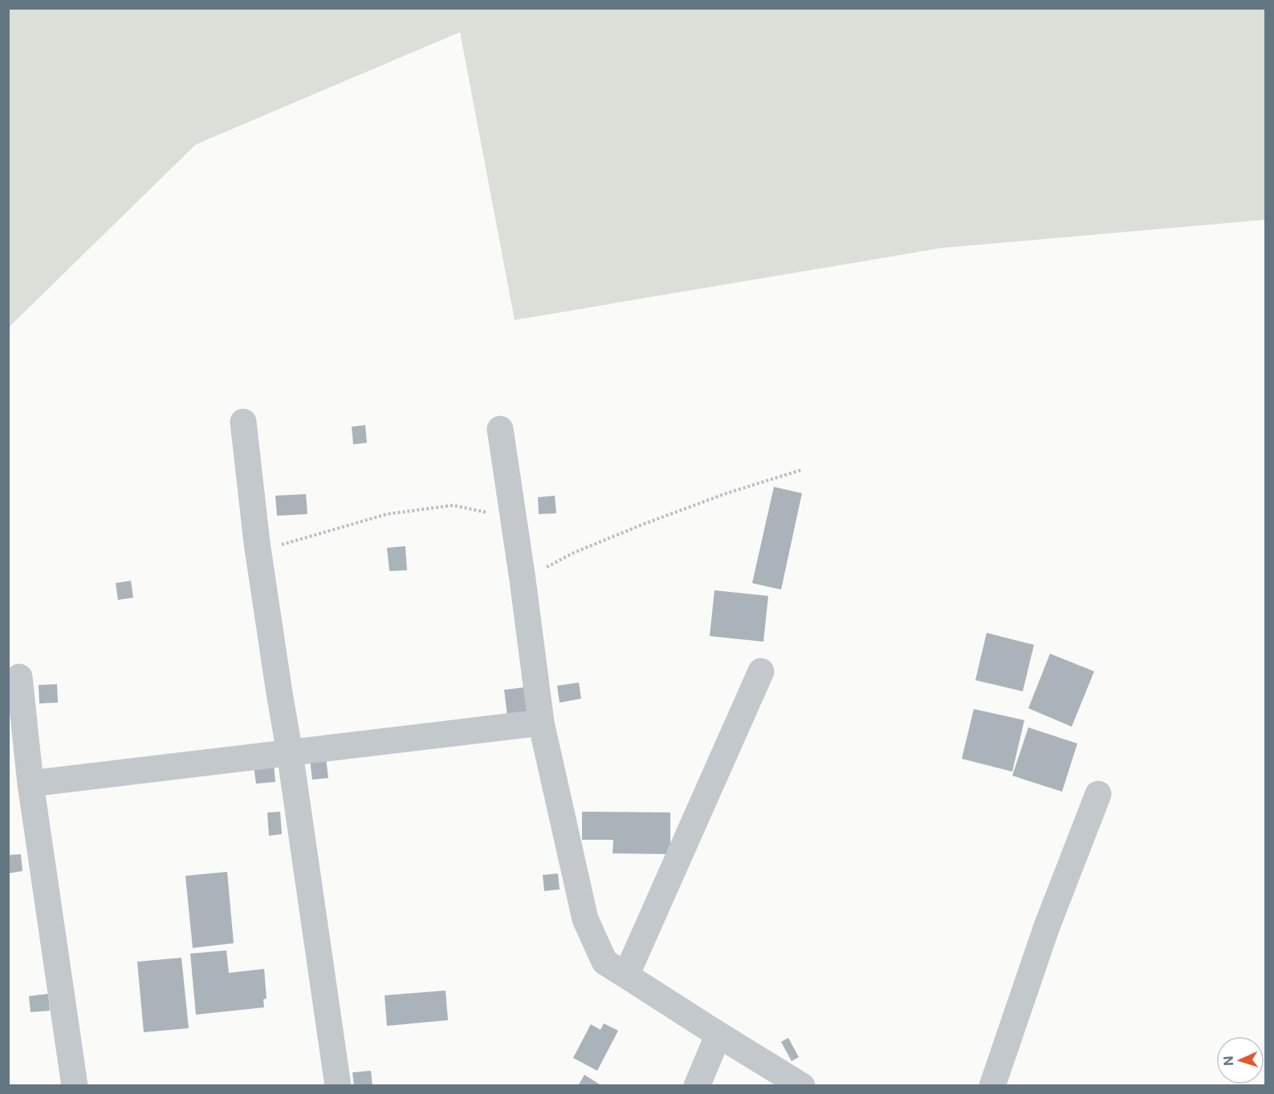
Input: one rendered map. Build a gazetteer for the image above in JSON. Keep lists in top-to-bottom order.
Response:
{
  "north": "left"
}
